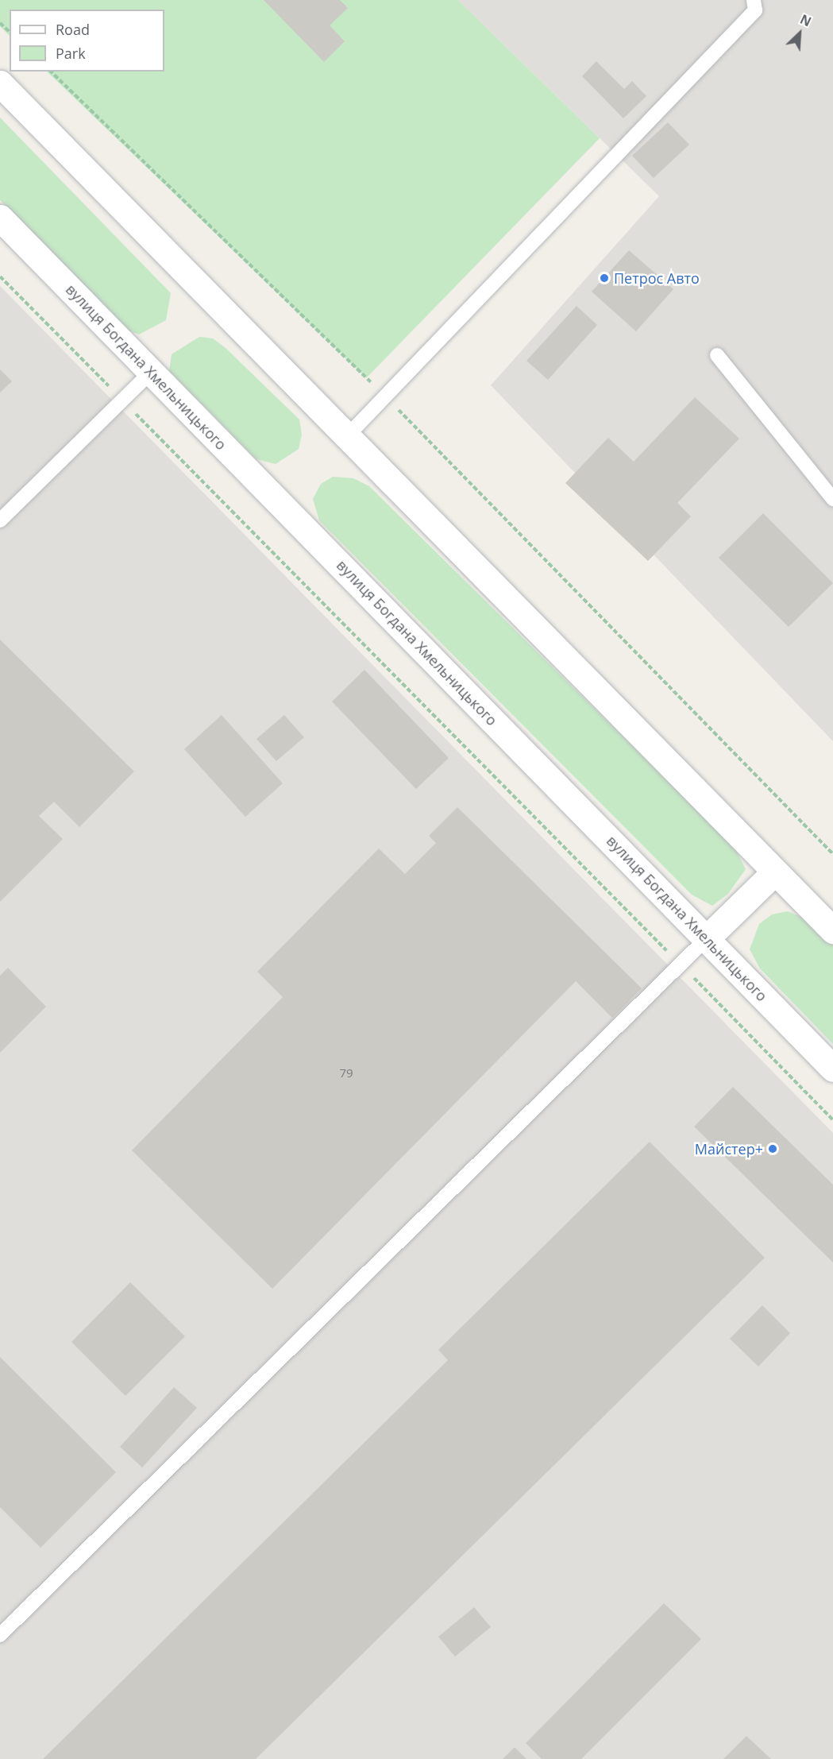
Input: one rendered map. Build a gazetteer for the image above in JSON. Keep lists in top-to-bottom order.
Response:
{
  "streets": {
    "street": ["вулиця Богдана Хмельницького"]
  },
  "places": ["Петрос Авто", "Майстер+"],
  "house_numbers": ["79"],
  "legend": ["Road", "Park"],
  "north": "top right"
}
